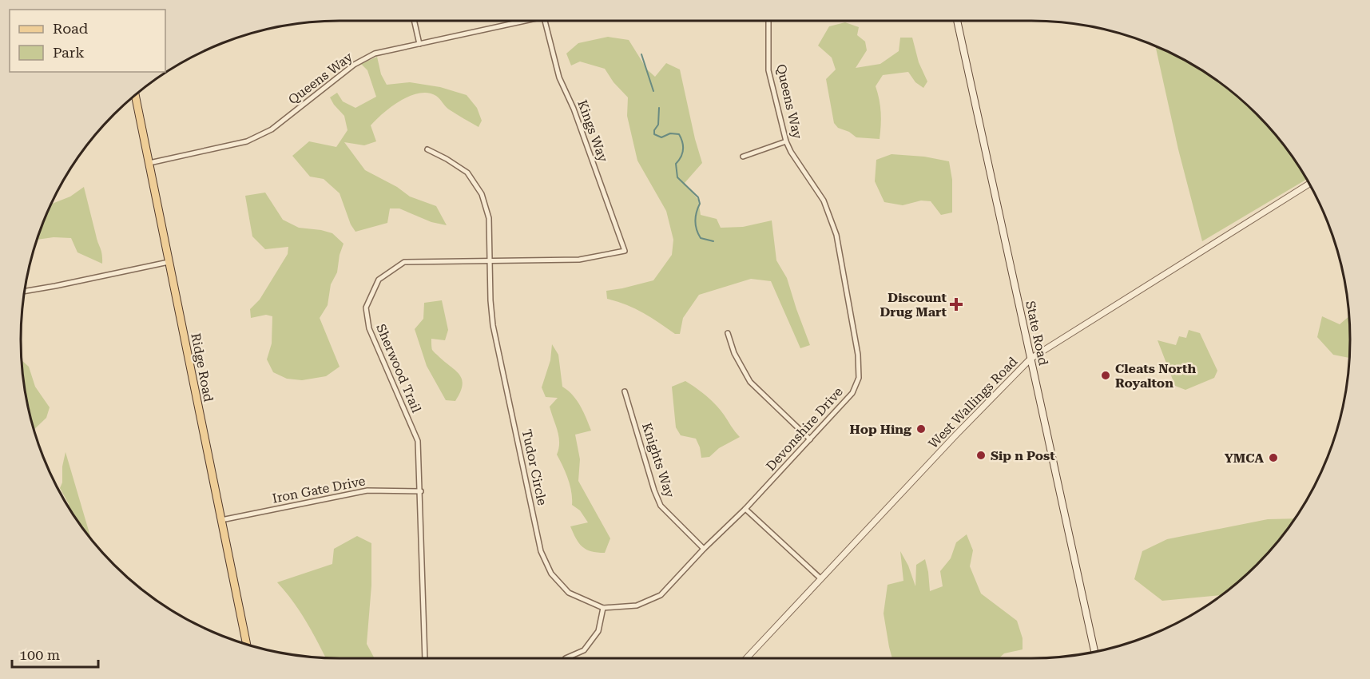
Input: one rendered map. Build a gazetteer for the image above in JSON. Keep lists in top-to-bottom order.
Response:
{
  "streets": {
    "main road": ["State Road", "Ridge Road"],
    "street": [
      "Queens Way",
      "Kings Way",
      "Sherwood Trail",
      "West Wallings Road",
      "Devonshire Drive",
      "Knights Way",
      "Tudor Circle",
      "Iron Gate Drive"
    ]
  },
  "crossings": [
    ["Queens Way", "Ridge Road"],
    ["Queens Way", "Devonshire Drive"],
    ["Kings Way", "Sherwood Trail"],
    ["State Road", "West Wallings Road"],
    ["Ridge Road", "Iron Gate Drive"],
    ["Sherwood Trail", "Tudor Circle"],
    ["Sherwood Trail", "Iron Gate Drive"],
    ["Devonshire Drive", "Tudor Circle"],
    ["Knights Way", "Tudor Circle"]
  ],
  "places": {
    "health": ["Discount Drug Mart"],
    "other": [
      "Cleats North Royalton",
      "Hop Hing",
      "Sip n Post",
      "YMCA"
    ]
  },
  "legend": ["Road", "Park"],
  "scale_bar": "100 m"
}
